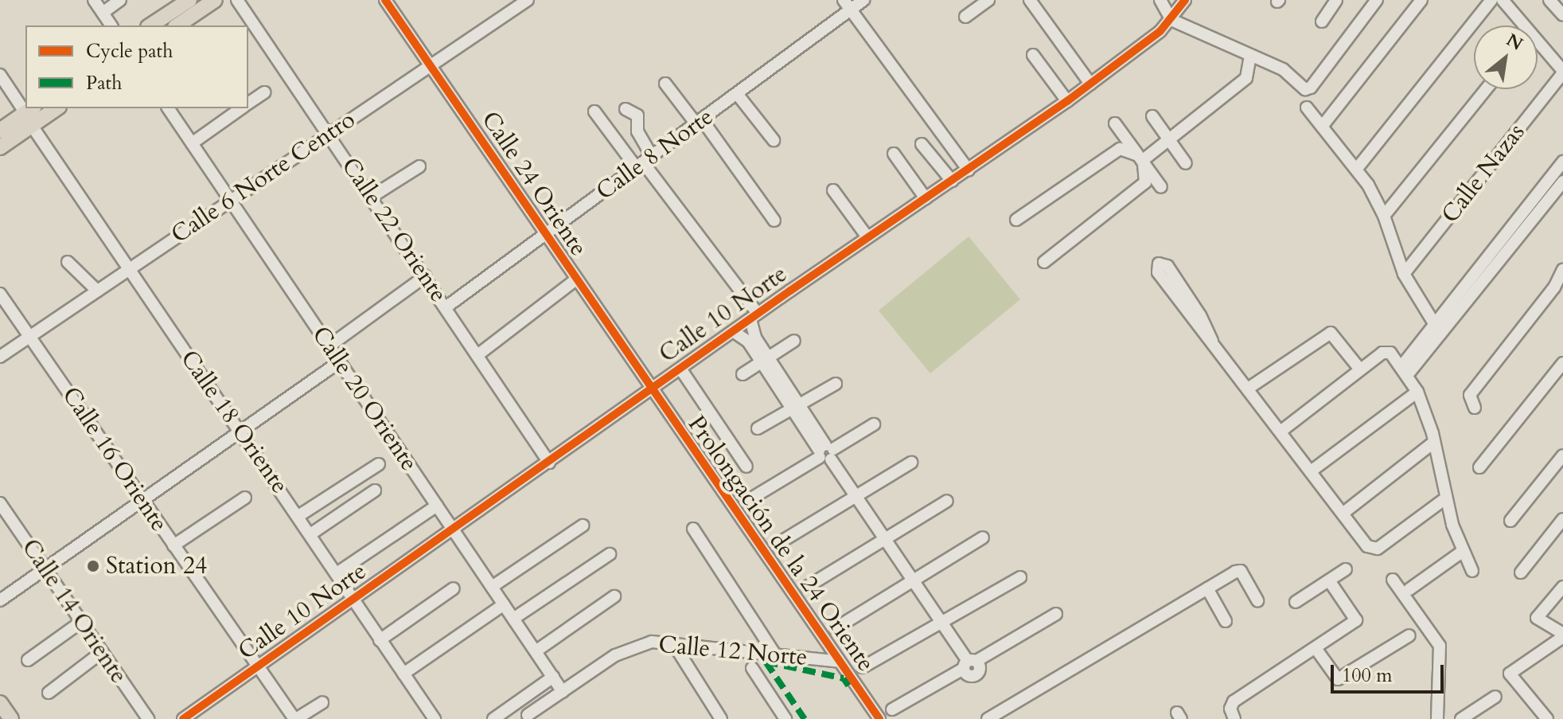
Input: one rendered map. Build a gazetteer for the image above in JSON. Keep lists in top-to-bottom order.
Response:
{
  "streets": {
    "street": [
      "Calle 8 Norte",
      "Calle Nazas",
      "Calle 6 Norte Centro",
      "Calle 24 Oriente",
      "Calle 22 Oriente",
      "Calle 10 Norte",
      "Calle 20 Oriente",
      "Calle 18 Oriente",
      "Calle 16 Oriente",
      "Prolongación de la 24 Oriente",
      "Calle 14 Oriente",
      "Calle 12 Norte"
    ]
  },
  "crossings": [
    ["Calle 8 Norte", "Calle 24 Oriente"],
    ["Calle 8 Norte", "Calle 22 Oriente"],
    ["Calle 6 Norte Centro", "Calle 24 Oriente"],
    ["Calle 6 Norte Centro", "Calle 22 Oriente"],
    ["Calle 6 Norte Centro", "Calle 20 Oriente"],
    ["Calle 6 Norte Centro", "Calle 18 Oriente"],
    ["Calle 6 Norte Centro", "Calle 16 Oriente"],
    ["Calle 24 Oriente", "Calle 10 Norte"],
    ["Calle 24 Oriente", "Prolongación de la 24 Oriente"],
    ["Calle 22 Oriente", "Calle 10 Norte"],
    ["Calle 10 Norte", "Calle 20 Oriente"],
    ["Calle 10 Norte", "Calle 18 Oriente"],
    ["Calle 10 Norte", "Calle 16 Oriente"],
    ["Calle 10 Norte", "Prolongación de la 24 Oriente"],
    ["Calle 20 Oriente", "Calle 12 Norte"],
    ["Prolongación de la 24 Oriente", "Calle 12 Norte"]
  ],
  "places": ["Station 24"],
  "legend": ["Cycle path", "Path"],
  "scale_bar": "100 m",
  "north": "top right"
}
